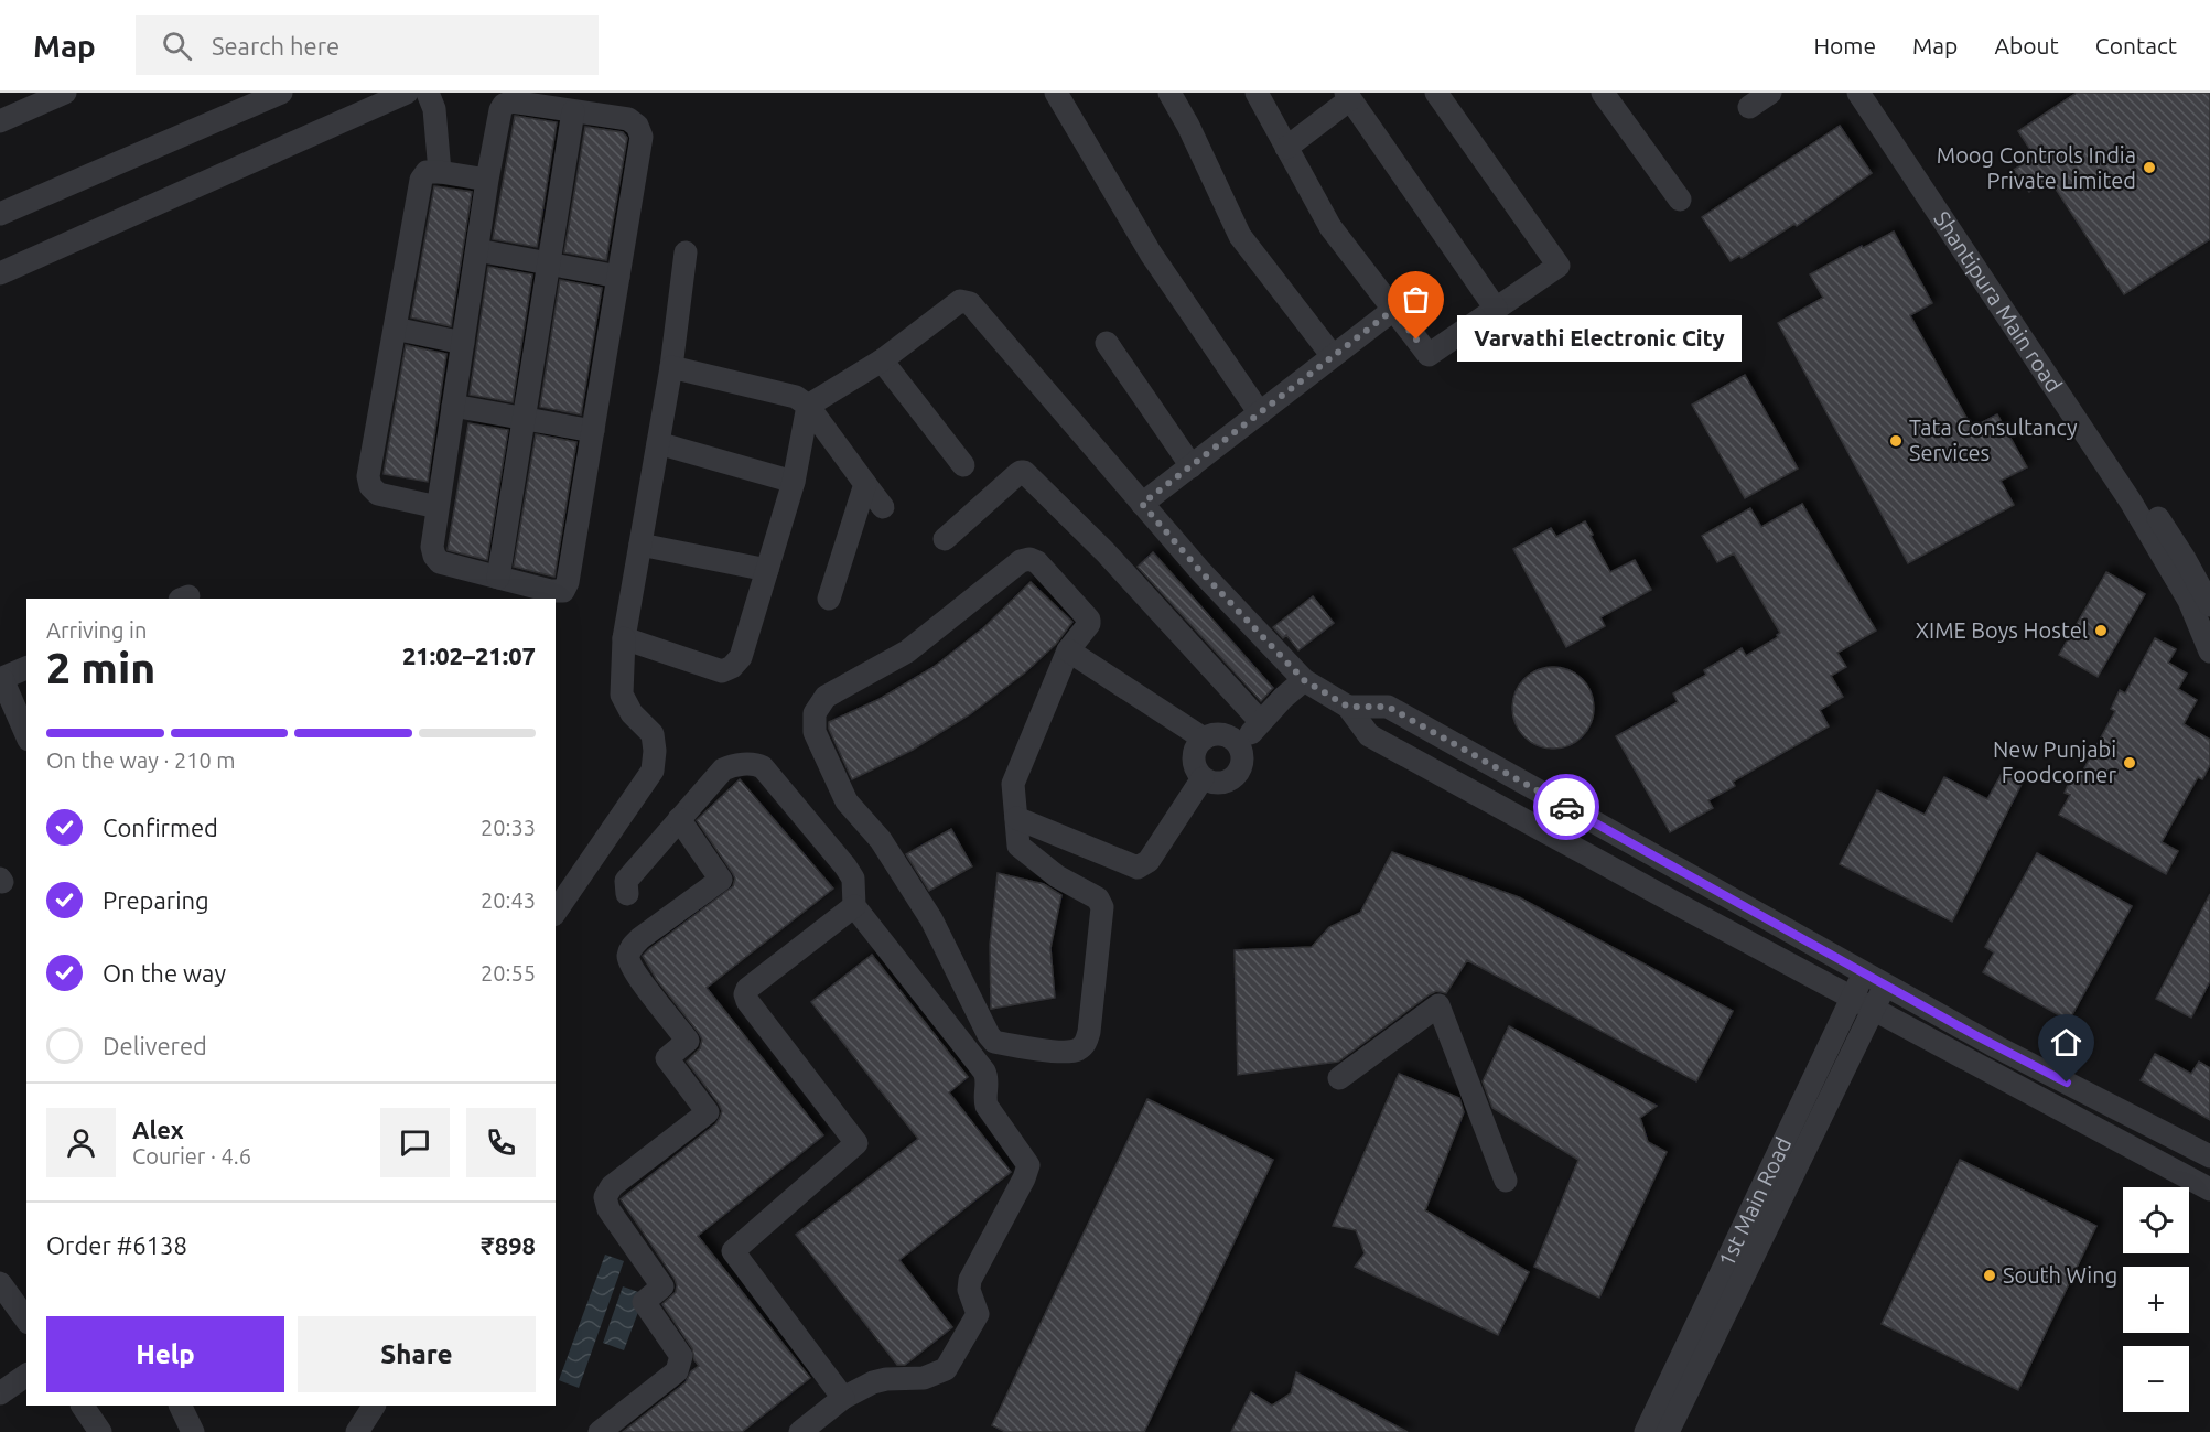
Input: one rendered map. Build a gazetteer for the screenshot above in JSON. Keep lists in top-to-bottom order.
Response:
{
  "streets": {
    "street": ["Shantipura Main road", "1st Main Road"]
  },
  "places": [
    "Moog Controls India Private Limited",
    "Varvathi Electronic City",
    "Tata Consultancy Services",
    "XIME Boys Hostel",
    "New Punjabi Foodcorner",
    "South Wing"
  ],
  "page": {
    "header": "Map",
    "search": "Search here",
    "nav": [
      "Home",
      "Map",
      "About",
      "Contact"
    ],
    "bubble": "Varvathi Electronic City",
    "heading": ["2 min", "Arriving in", "21:02–21:07"],
    "panel": [
      "Alex",
      "Courier · 4.6",
      "Order #6138",
      "₹898"
    ],
    "bar": "On the way · 210 m",
    "list": [
      ["Confirmed", "20:33"],
      ["Preparing", "20:43"],
      ["On the way", "20:55"],
      "Delivered"
    ],
    "map_buttons": ["+", "−"],
    "buttons": ["Help", "Share"]
  }
}
